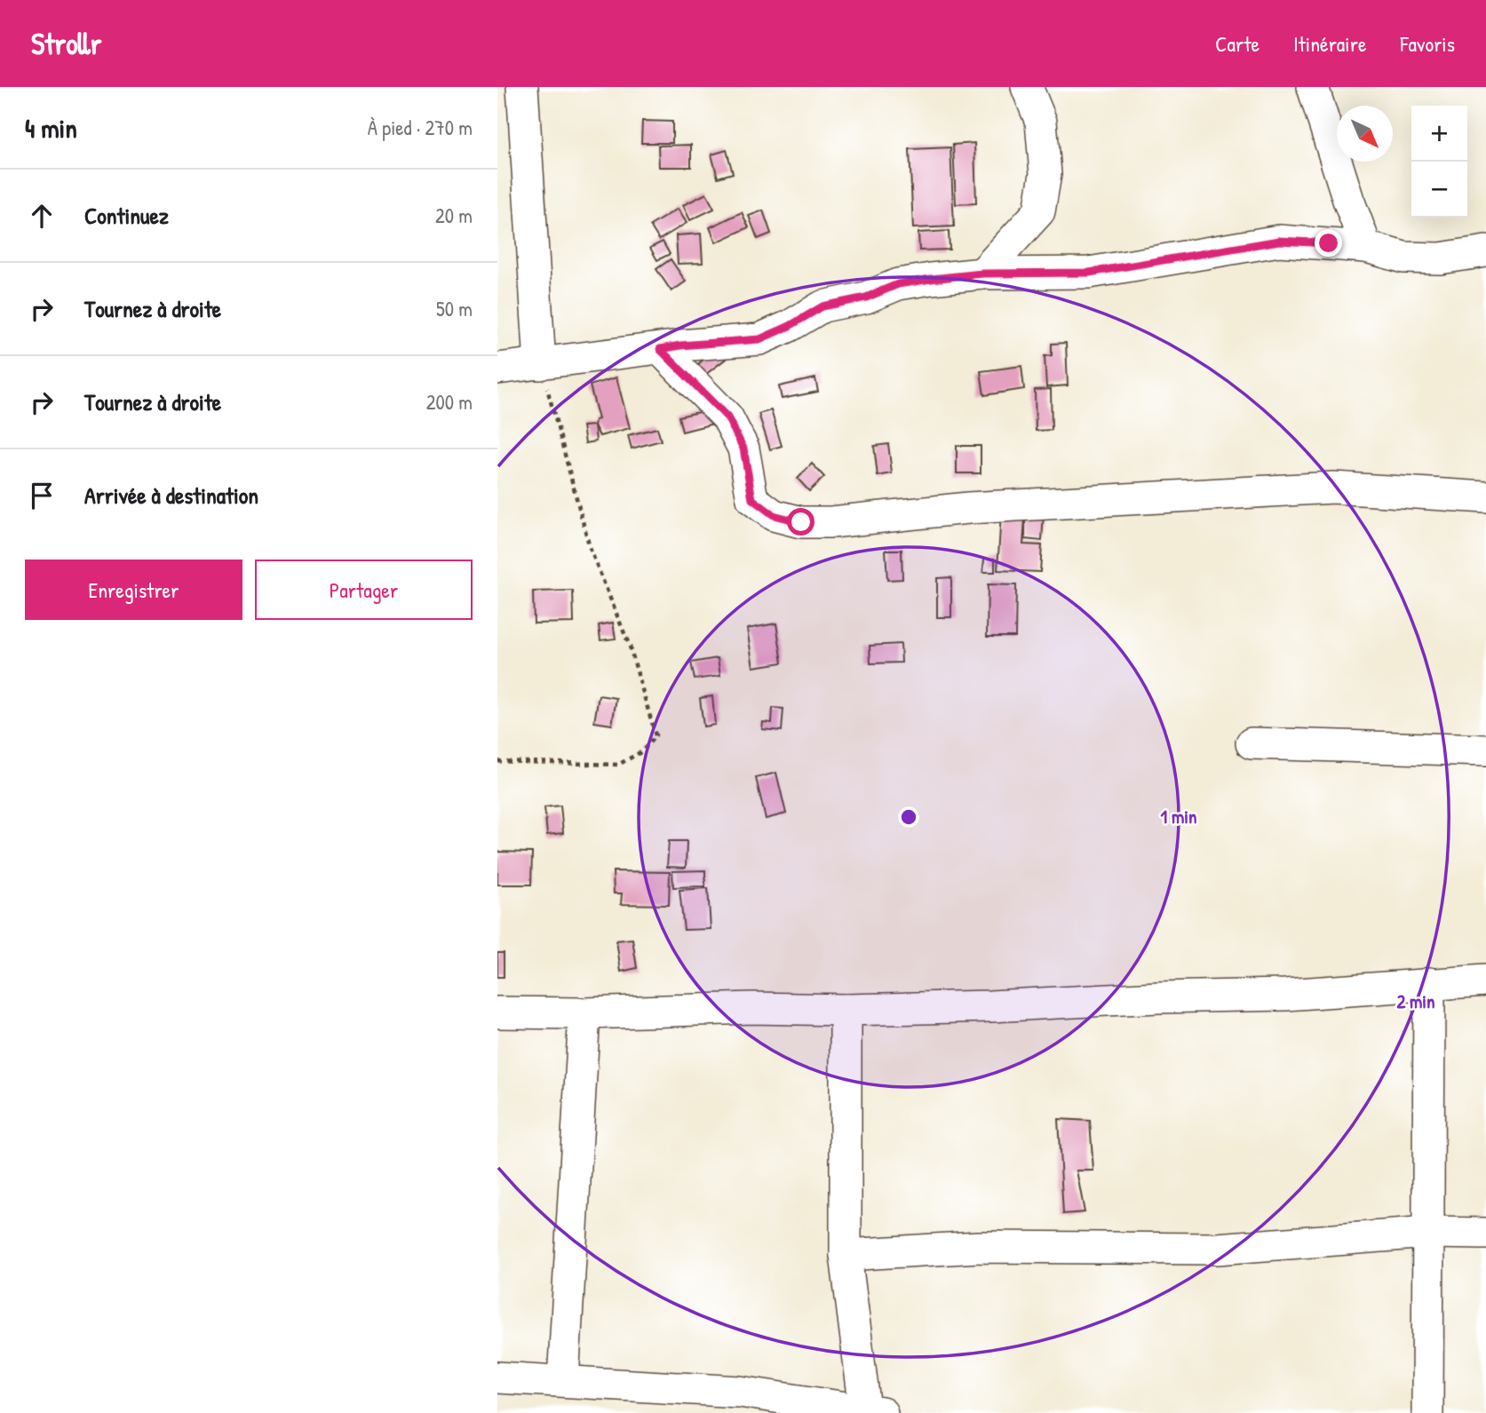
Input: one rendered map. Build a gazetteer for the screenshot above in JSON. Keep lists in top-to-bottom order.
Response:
{
  "north": "bottom right",
  "page": {
    "header": "Strollr",
    "nav": ["Carte", "Itinéraire", "Favoris"],
    "heading": ["4 min", "À pied · 270 m"],
    "map_buttons": ["+", "−"],
    "list": [
      ["Continuez", "20 m"],
      ["Tournez à droite", "50 m"],
      ["Tournez à droite", "200 m"],
      "Arrivée à destination"
    ],
    "buttons": ["Enregistrer", "Partager"]
  },
  "rings": ["1 min", "2 min"]
}
